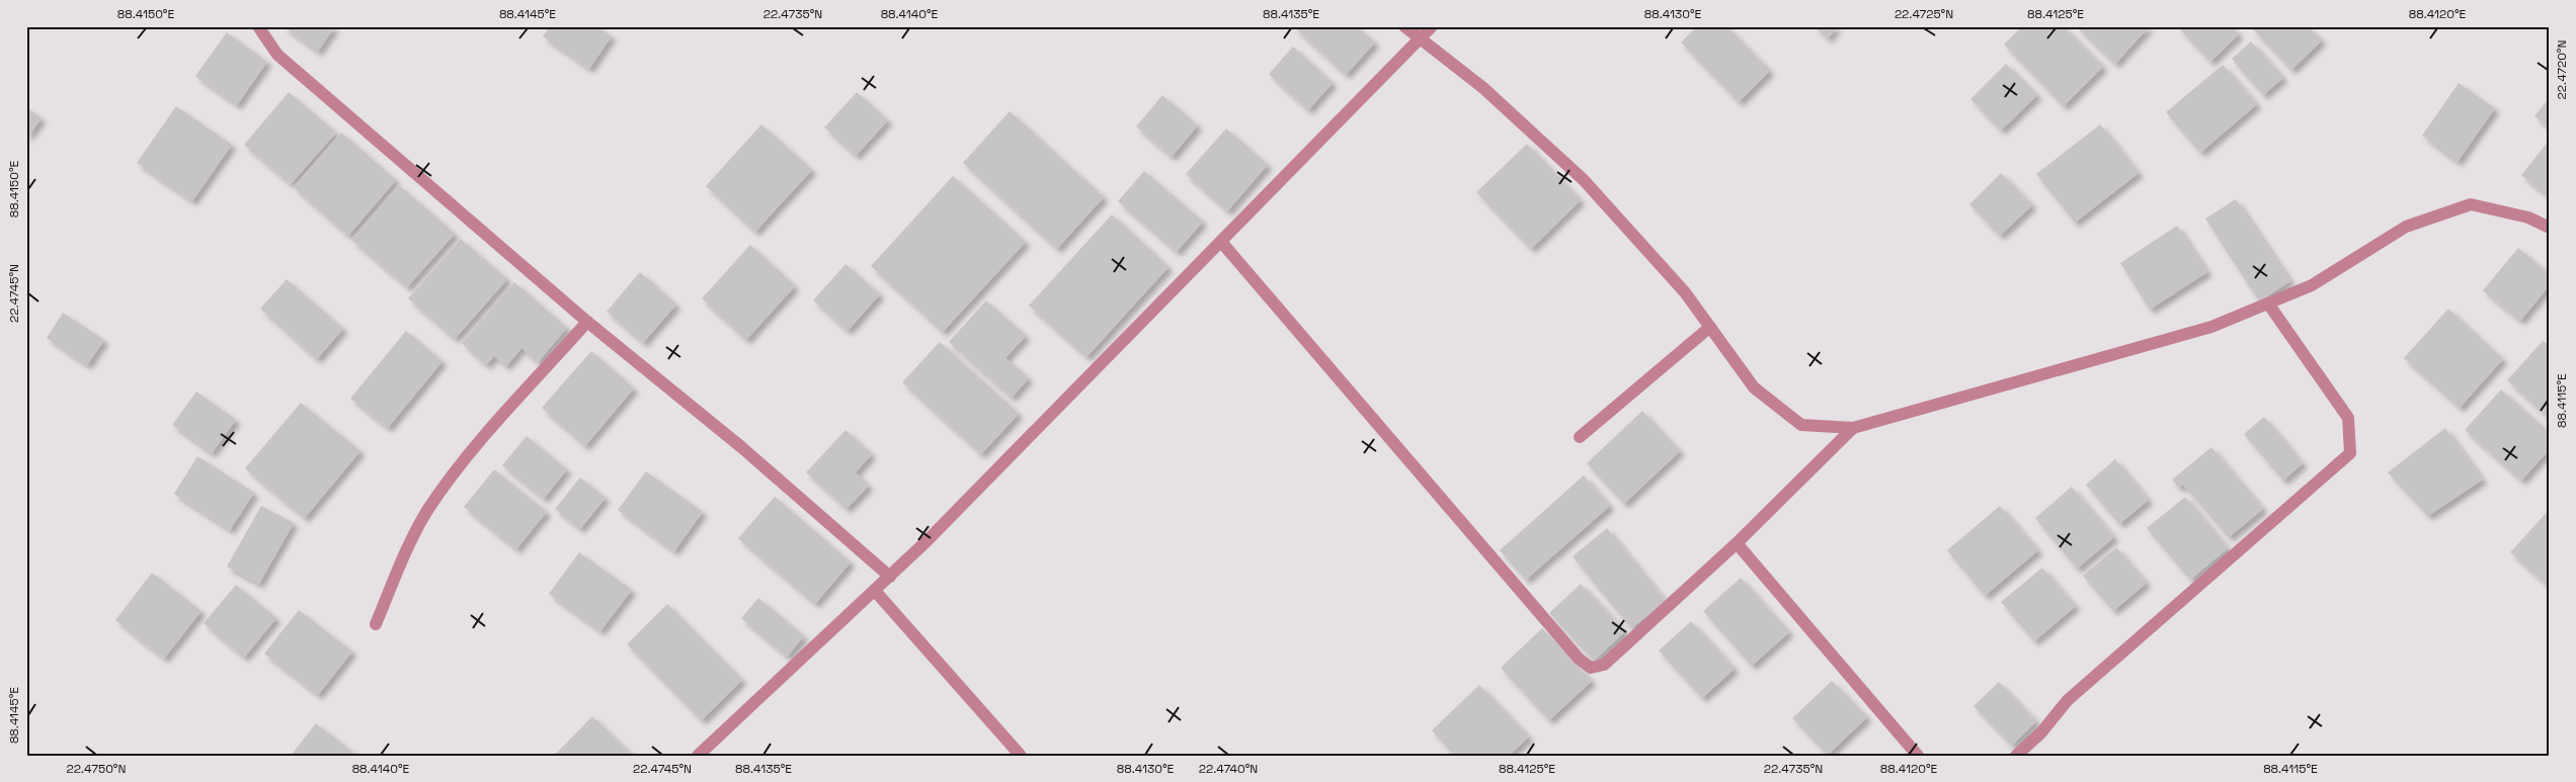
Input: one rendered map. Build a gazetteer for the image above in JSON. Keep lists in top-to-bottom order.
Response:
{
  "coordinates": [
    "88.4150°E",
    "88.4145°E",
    "22.4735°N",
    "88.4140°E",
    "88.4135°E",
    "88.4130°E",
    "22.4725°N",
    "88.4125°E",
    "88.4120°E",
    "22.4720°N",
    "22.4745°N",
    "88.4115°E",
    "22.4750°N",
    "22.4740°N"
  ]
}
